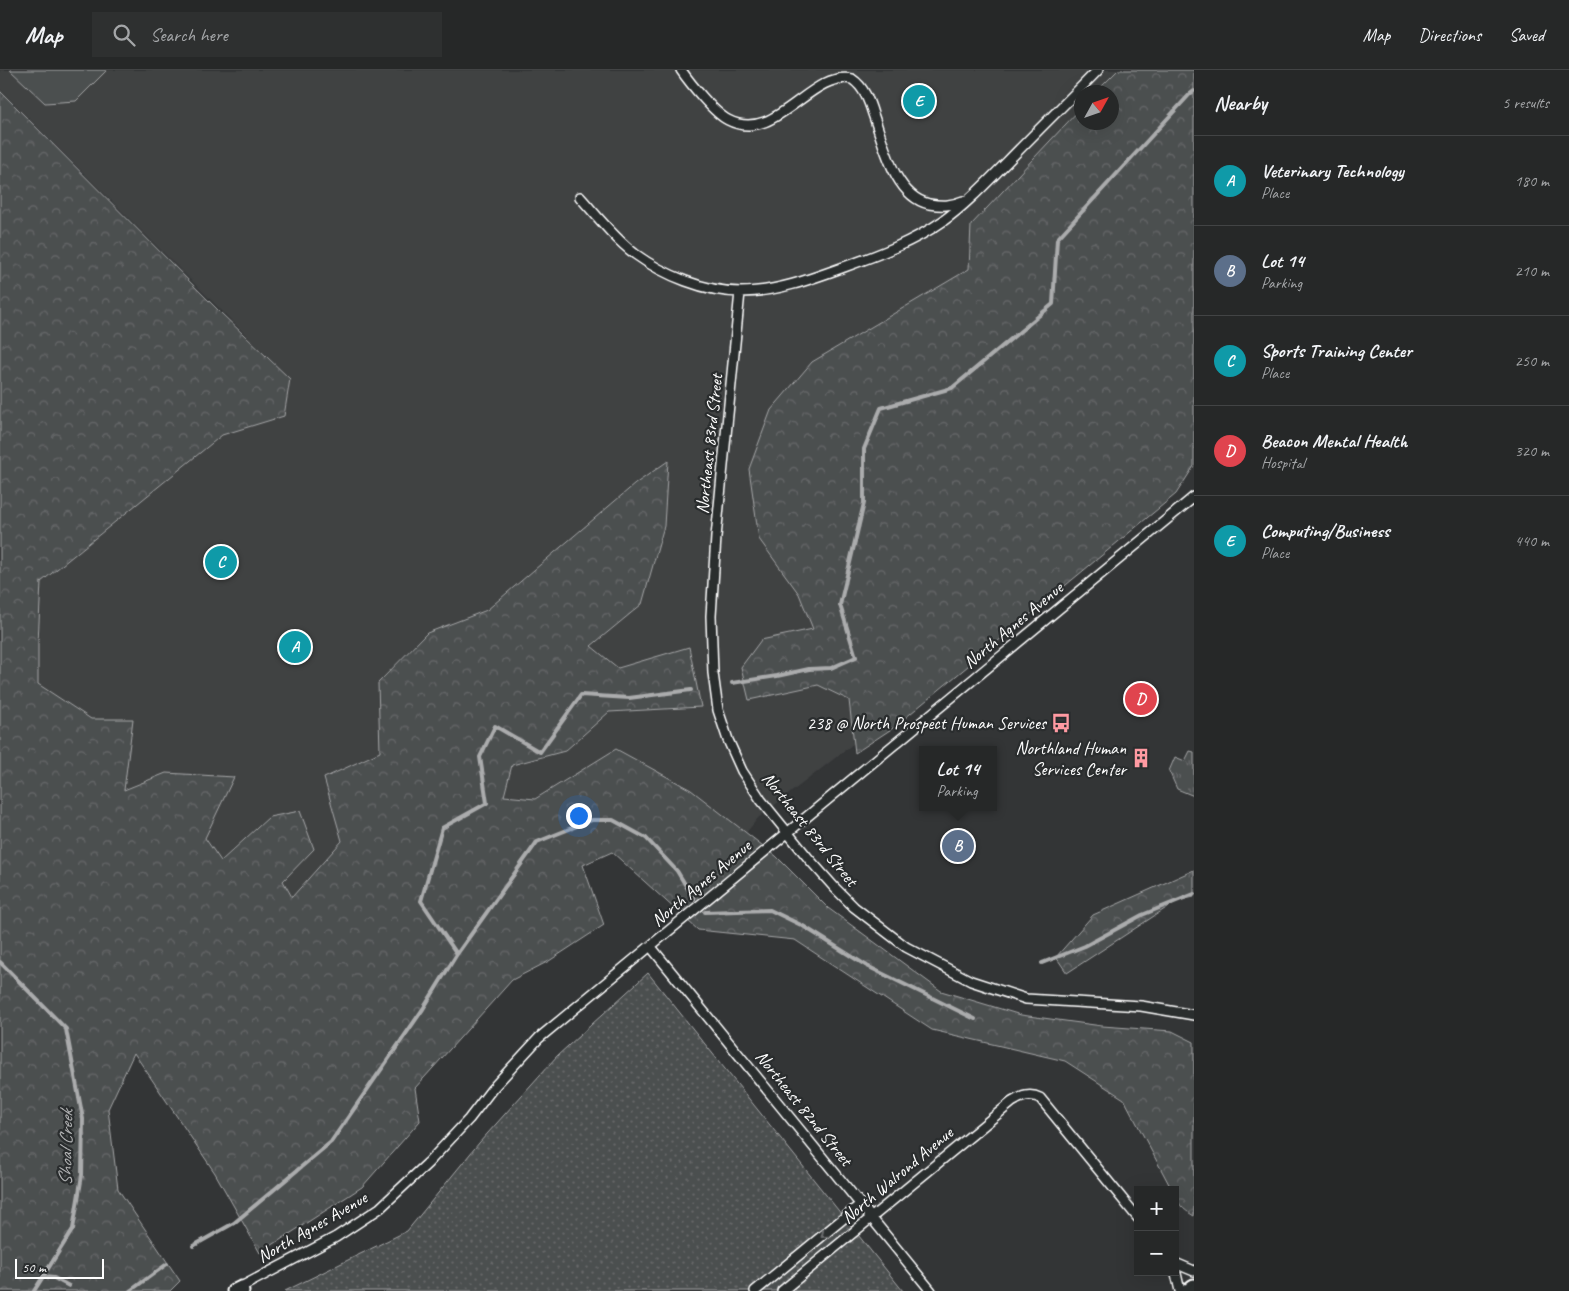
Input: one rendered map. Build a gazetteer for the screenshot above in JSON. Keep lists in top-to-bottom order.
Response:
{
  "streets": {
    "street": [
      "Northeast 83rd Street",
      "North Agnes Avenue",
      "Northeast 82nd Street",
      "North Walrond Avenue"
    ]
  },
  "crossings": [
    ["Northeast 83rd Street", "North Agnes Avenue"],
    ["North Agnes Avenue", "Northeast 82nd Street"],
    ["Northeast 82nd Street", "North Walrond Avenue"]
  ],
  "water": ["Shoal Creek"],
  "places": {
    "bus stop": ["238 @ North Prospect Human Services"],
    "building": ["Northland Human Services Center"]
  },
  "scale_bar": "50 m",
  "north": "top right",
  "page": {
    "header": "Map",
    "search": "Search here",
    "nav": ["Map", "Directions", "Saved"],
    "heading": ["Nearby", "5 results"],
    "pins": [
      "E",
      "C",
      "A",
      "D",
      "B"
    ],
    "list": [
      {
        "mark": "A",
        "name": "Veterinary Technology",
        "note": "Place",
        "value": "180 m"
      },
      {
        "mark": "B",
        "name": "Lot 14",
        "note": "Parking",
        "value": "210 m"
      },
      {
        "mark": "C",
        "name": "Sports Training Center",
        "note": "Place",
        "value": "250 m"
      },
      {
        "mark": "D",
        "name": "Beacon Mental Health",
        "note": "Hospital",
        "value": "320 m"
      },
      {
        "mark": "E",
        "name": "Computing/Business",
        "note": "Place",
        "value": "440 m"
      }
    ],
    "popup": ["Lot 14", "Parking"],
    "map_buttons": ["+", "−"],
    "scale": "50 m"
  }
}
